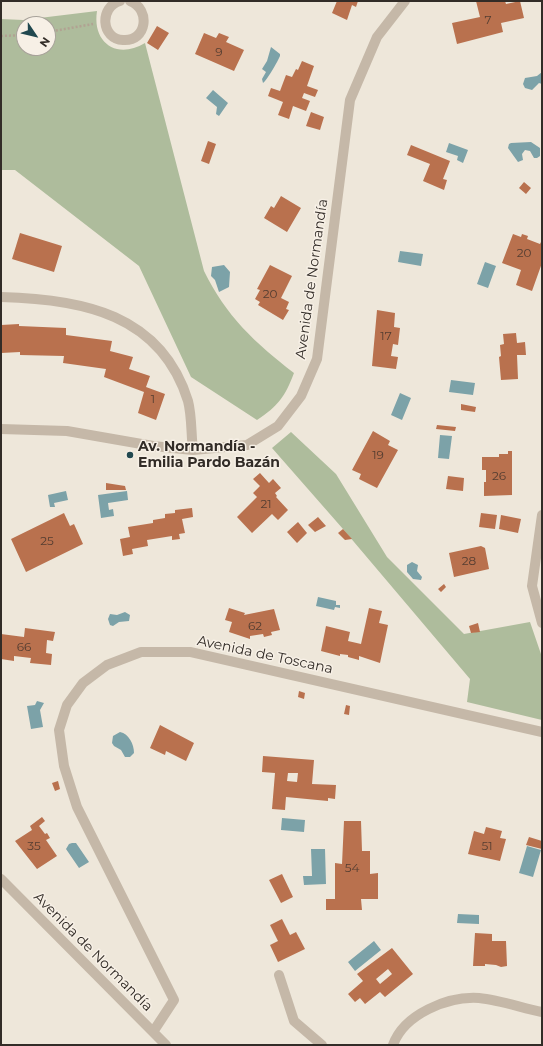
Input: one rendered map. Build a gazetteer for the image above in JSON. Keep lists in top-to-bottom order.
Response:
{
  "streets": {
    "street": ["Avenida de Normandía", "Avenida de Toscana"]
  },
  "crossings": [
    ["Avenida de Normandía", "Avenida de Toscana"]
  ],
  "places": ["Av. Normandía - Emilia Pardo Bazán"],
  "house_numbers": [
    "7",
    "9",
    "20",
    "20",
    "17",
    "1",
    "19",
    "26",
    "21",
    "25",
    "28",
    "62",
    "66",
    "35",
    "51",
    "54"
  ],
  "north": "bottom right"
}
